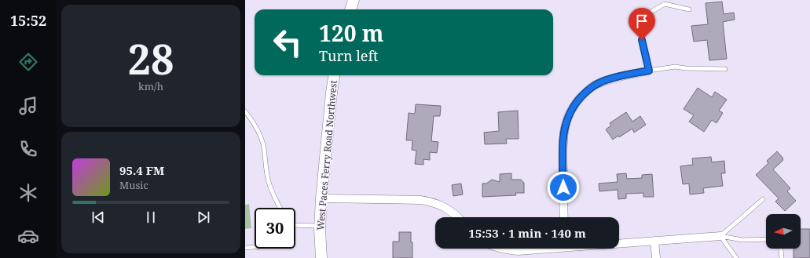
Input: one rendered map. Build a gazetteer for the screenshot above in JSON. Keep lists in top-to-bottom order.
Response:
{
  "streets": {
    "main road": ["West Paces Ferry Road Northwest"]
  },
  "north": "left",
  "page": {
    "tabs": "15:52",
    "tile": ["28", "km/h"],
    "turn": ["120 m", "Turn left"],
    "song": ["95.4 FM", "Music"],
    "limit": "30",
    "trip": "15:53 · 1 min · 140 m"
  }
}
